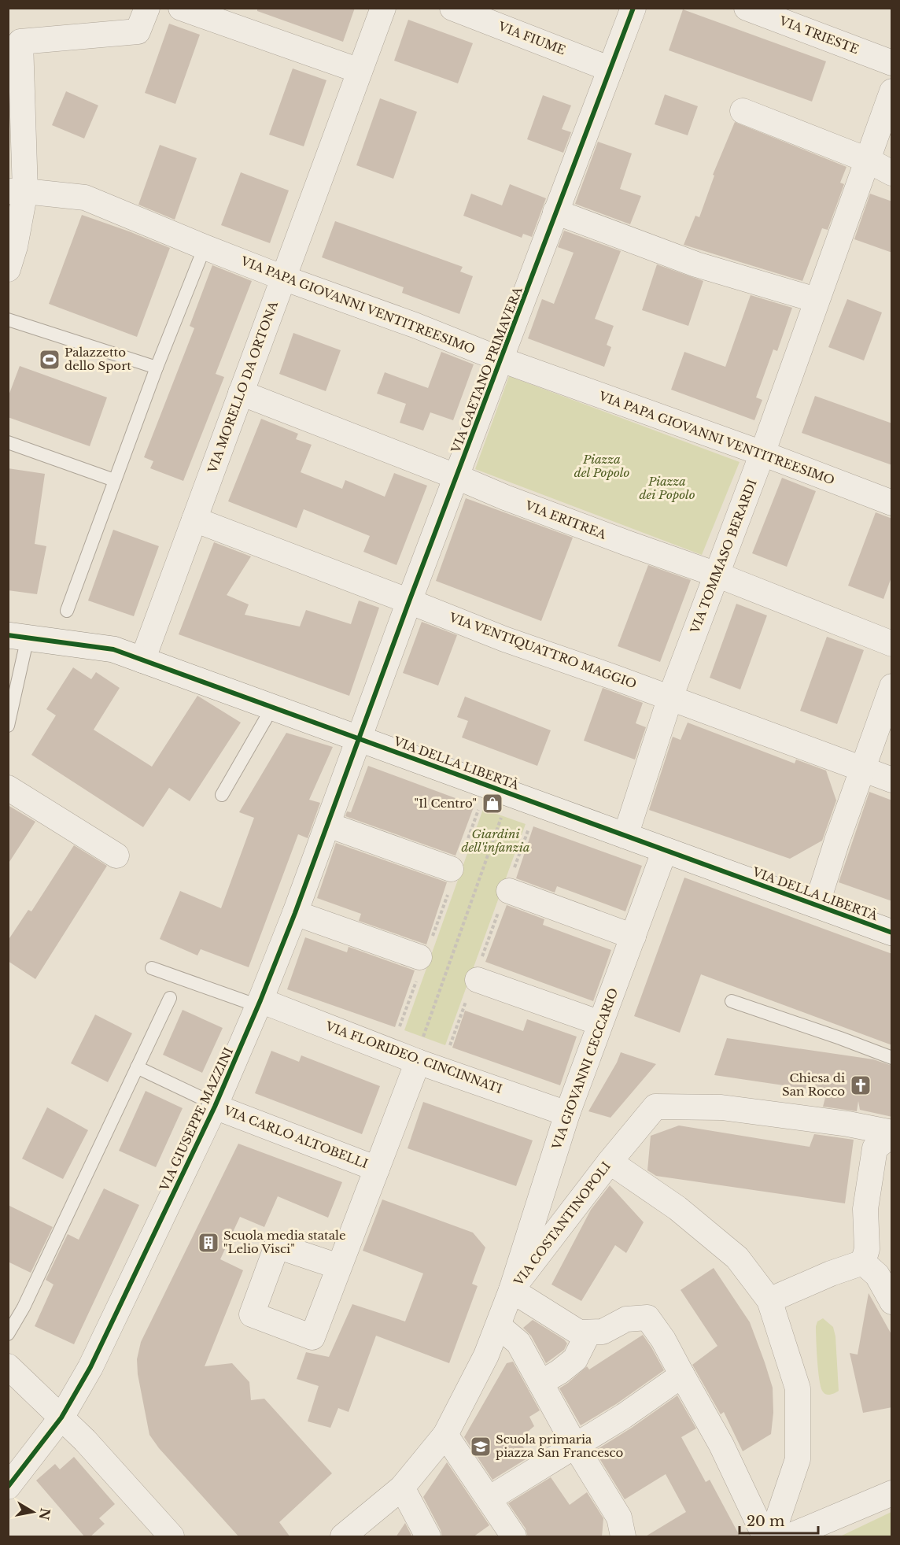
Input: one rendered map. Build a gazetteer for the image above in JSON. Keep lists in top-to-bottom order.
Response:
{
  "streets": {
    "main road": ["VIA DELLA LIBERTÀ"],
    "street": [
      "VIA TRIESTE",
      "VIA FIUME",
      "VIA PAPA GIOVANNI VENTITREESIMO",
      "VIA GAETANO PRIMAVERA",
      "VIA MORELLO DA ORTONA",
      "VIA ERITREA",
      "VIA TOMMASO BERARDI",
      "VIA VENTIQUATTRO MAGGIO",
      "VIA FLORIDEO. CINCINNATI",
      "VIA GIOVANNI CECCARIO",
      "VIA GIUSEPPE MAZZINI",
      "VIA CARLO ALTOBELLI",
      "VIA COSTANTINOPOLI"
    ]
  },
  "crossings": [
    ["VIA FIUME", "VIA GAETANO PRIMAVERA"],
    ["VIA PAPA GIOVANNI VENTITREESIMO", "VIA GAETANO PRIMAVERA"],
    ["VIA PAPA GIOVANNI VENTITREESIMO", "VIA MORELLO DA ORTONA"],
    ["VIA PAPA GIOVANNI VENTITREESIMO", "VIA TOMMASO BERARDI"],
    ["VIA GAETANO PRIMAVERA", "VIA ERITREA"],
    ["VIA GAETANO PRIMAVERA", "VIA VENTIQUATTRO MAGGIO"],
    ["VIA GAETANO PRIMAVERA", "VIA DELLA LIBERTÀ"],
    ["VIA GAETANO PRIMAVERA", "VIA GIUSEPPE MAZZINI"],
    ["VIA MORELLO DA ORTONA", "VIA ERITREA"],
    ["VIA MORELLO DA ORTONA", "VIA VENTIQUATTRO MAGGIO"],
    ["VIA MORELLO DA ORTONA", "VIA DELLA LIBERTÀ"],
    ["VIA ERITREA", "VIA TOMMASO BERARDI"],
    ["VIA TOMMASO BERARDI", "VIA VENTIQUATTRO MAGGIO"],
    ["VIA TOMMASO BERARDI", "VIA DELLA LIBERTÀ"],
    ["VIA DELLA LIBERTÀ", "VIA GIOVANNI CECCARIO"],
    ["VIA DELLA LIBERTÀ", "VIA GIUSEPPE MAZZINI"],
    ["VIA FLORIDEO. CINCINNATI", "VIA GIOVANNI CECCARIO"],
    ["VIA FLORIDEO. CINCINNATI", "VIA GIUSEPPE MAZZINI"],
    ["VIA FLORIDEO. CINCINNATI", "VIA CARLO ALTOBELLI"],
    ["VIA GIOVANNI CECCARIO", "VIA COSTANTINOPOLI"],
    ["VIA GIUSEPPE MAZZINI", "VIA CARLO ALTOBELLI"]
  ],
  "parks": ["Piazza del Popolo", "Piazza dei Popolo", "Giardini dell'infanzia"],
  "places": {
    "sports": ["Palazzetto dello Sport"],
    "shop": ["\"Il Centro\""],
    "church": ["Chiesa di San Rocco"],
    "building": ["Scuola media statale \"Lelio Visci\""],
    "school or university": ["Scuola primaria piazza San Francesco"]
  },
  "scale_bar": "20 m",
  "north": "right"
}
